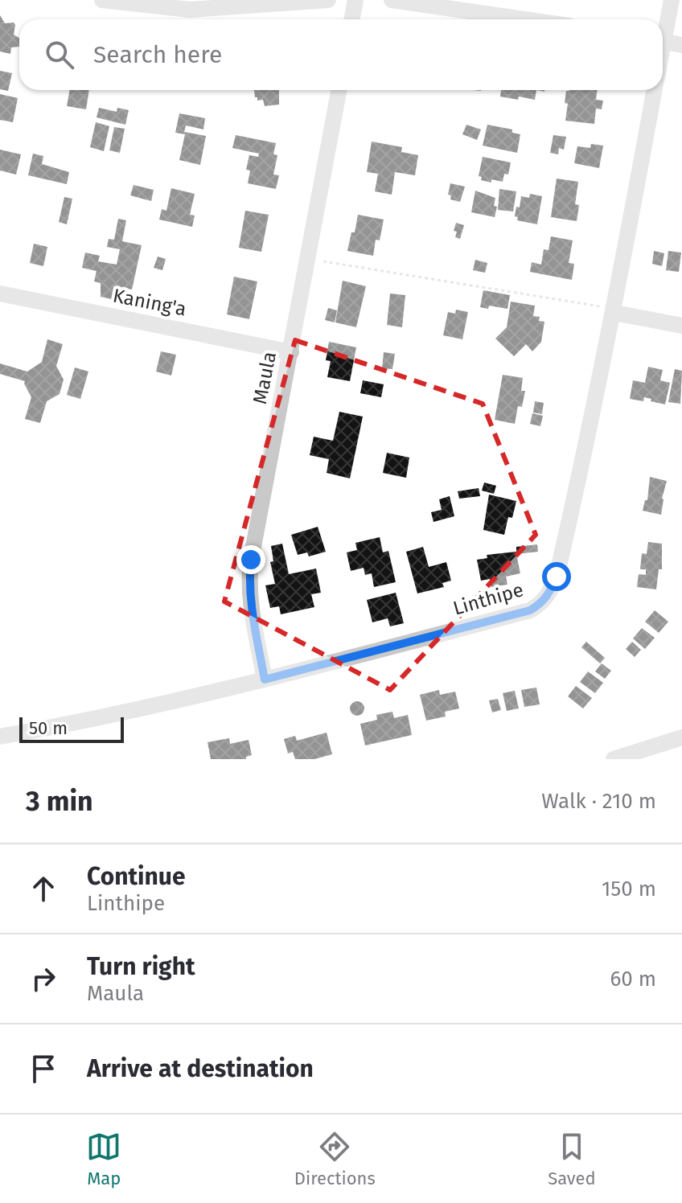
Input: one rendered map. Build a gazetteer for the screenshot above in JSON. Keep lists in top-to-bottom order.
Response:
{
  "streets": {
    "street": ["Kaning'a", "Maula", "Linthipe"]
  },
  "crossings": [
    ["Kaning'a", "Maula"],
    ["Maula", "Linthipe"]
  ],
  "scale_bar": "50 m",
  "page": {
    "search": "Search here",
    "scale": "50 m",
    "heading": ["3 min", "Walk · 210 m"],
    "list": [
      ["Continue", "Linthipe", "150 m"],
      ["Turn right", "Maula", "60 m"],
      "Arrive at destination"
    ],
    "nav": ["Map", "Directions", "Saved"]
  }
}
